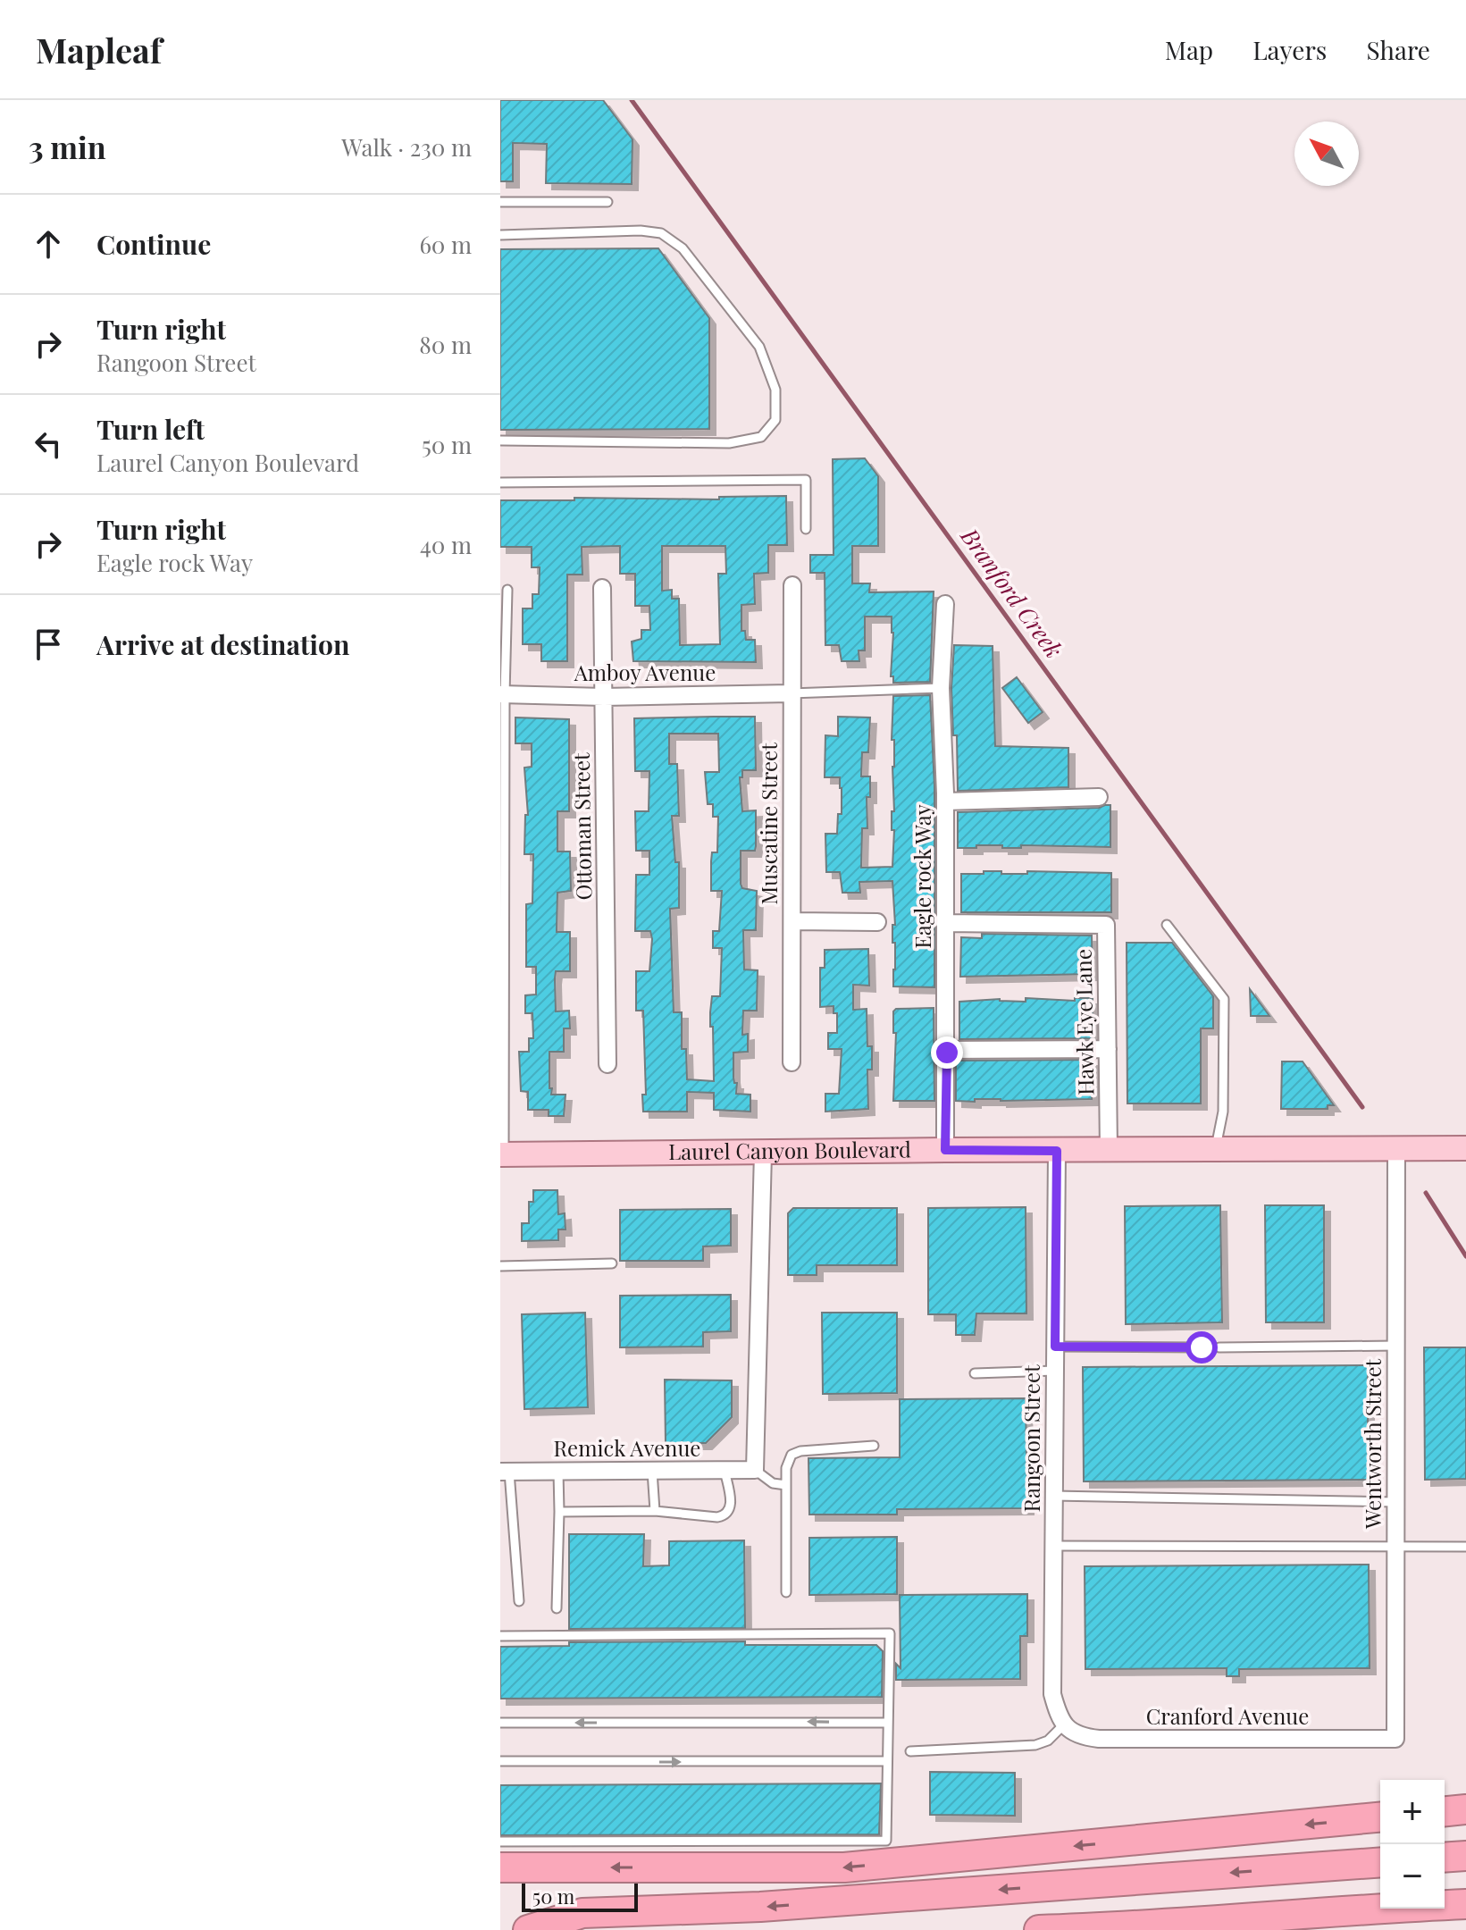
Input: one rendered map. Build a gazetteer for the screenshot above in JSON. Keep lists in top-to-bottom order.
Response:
{
  "streets": {
    "main road": ["Laurel Canyon Boulevard"],
    "street": [
      "Amboy Avenue",
      "Muscatine Street",
      "Ottoman Street",
      "Eagle rock Way",
      "Hawk Eye Lane",
      "Rangoon Street",
      "Wentworth Street",
      "Remick Avenue",
      "Cranford Avenue"
    ]
  },
  "crossings": [
    ["Amboy Avenue", "Muscatine Street"],
    ["Amboy Avenue", "Ottoman Street"],
    ["Eagle rock Way", "Hawk Eye Lane"],
    ["Eagle rock Way", "Laurel Canyon Boulevard"],
    ["Hawk Eye Lane", "Laurel Canyon Boulevard"],
    ["Laurel Canyon Boulevard", "Rangoon Street"],
    ["Laurel Canyon Boulevard", "Wentworth Street"],
    ["Rangoon Street", "Cranford Avenue"],
    ["Wentworth Street", "Cranford Avenue"]
  ],
  "water": ["Branford Creek"],
  "scale_bar": "50 m",
  "north": "top left",
  "page": {
    "header": "Mapleaf",
    "nav": ["Map", "Layers", "Share"],
    "heading": ["3 min", "Walk · 230 m"],
    "list": [
      ["Continue", "60 m"],
      ["Turn right", "Rangoon Street", "80 m"],
      ["Turn left", "Laurel Canyon Boulevard", "50 m"],
      ["Turn right", "Eagle rock Way", "40 m"],
      "Arrive at destination"
    ],
    "map_buttons": ["+", "−"],
    "scale": "50 m"
  }
}
